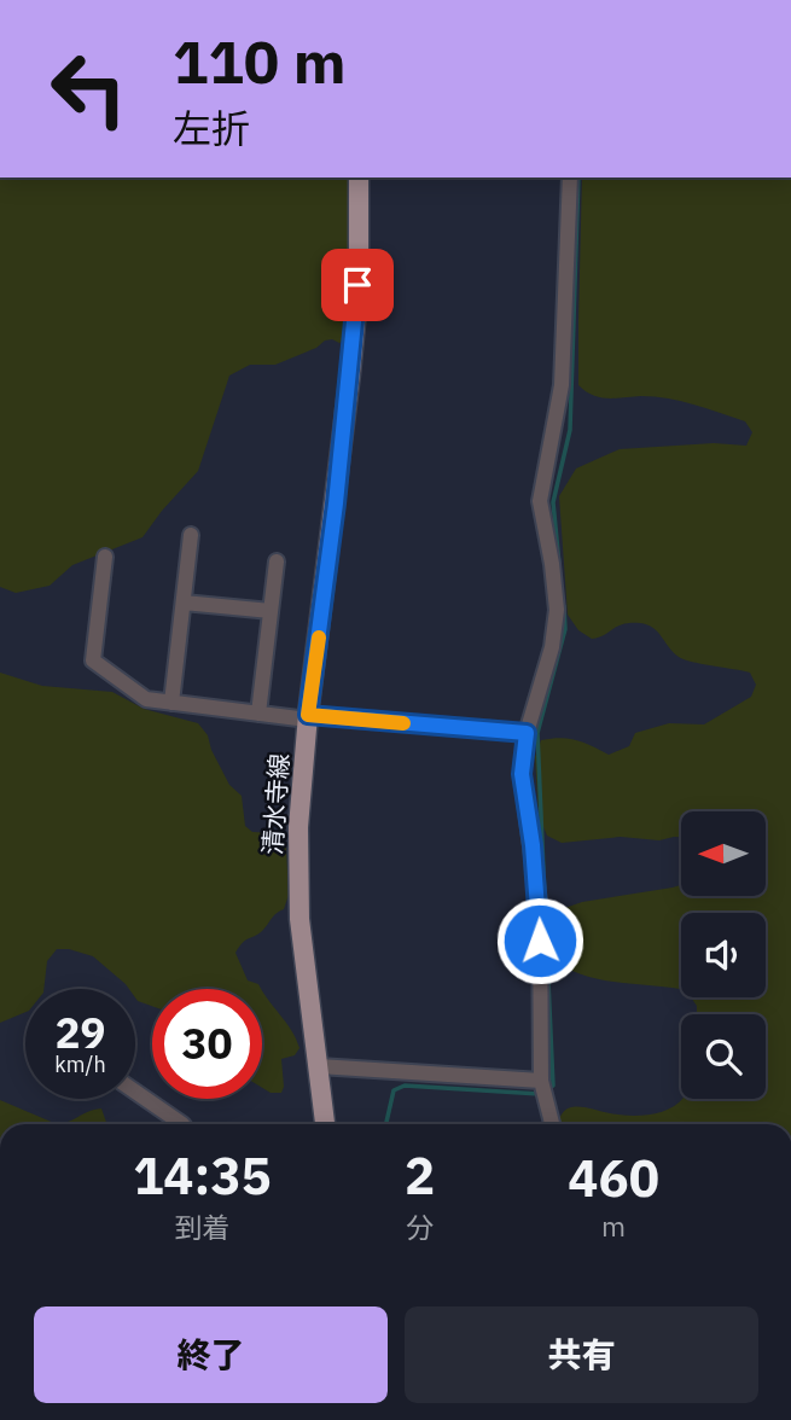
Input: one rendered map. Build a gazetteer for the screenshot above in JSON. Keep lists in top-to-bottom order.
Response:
{
  "streets": {
    "main road": ["清水寺線"]
  },
  "north": "left",
  "page": {
    "turn": ["110 m", "左折"],
    "speed": "29 km/h",
    "limit": "30",
    "eta": [
      "14:35",
      "到着",
      "2",
      "分",
      "460",
      "m"
    ],
    "buttons": ["終了", "共有"]
  }
}
